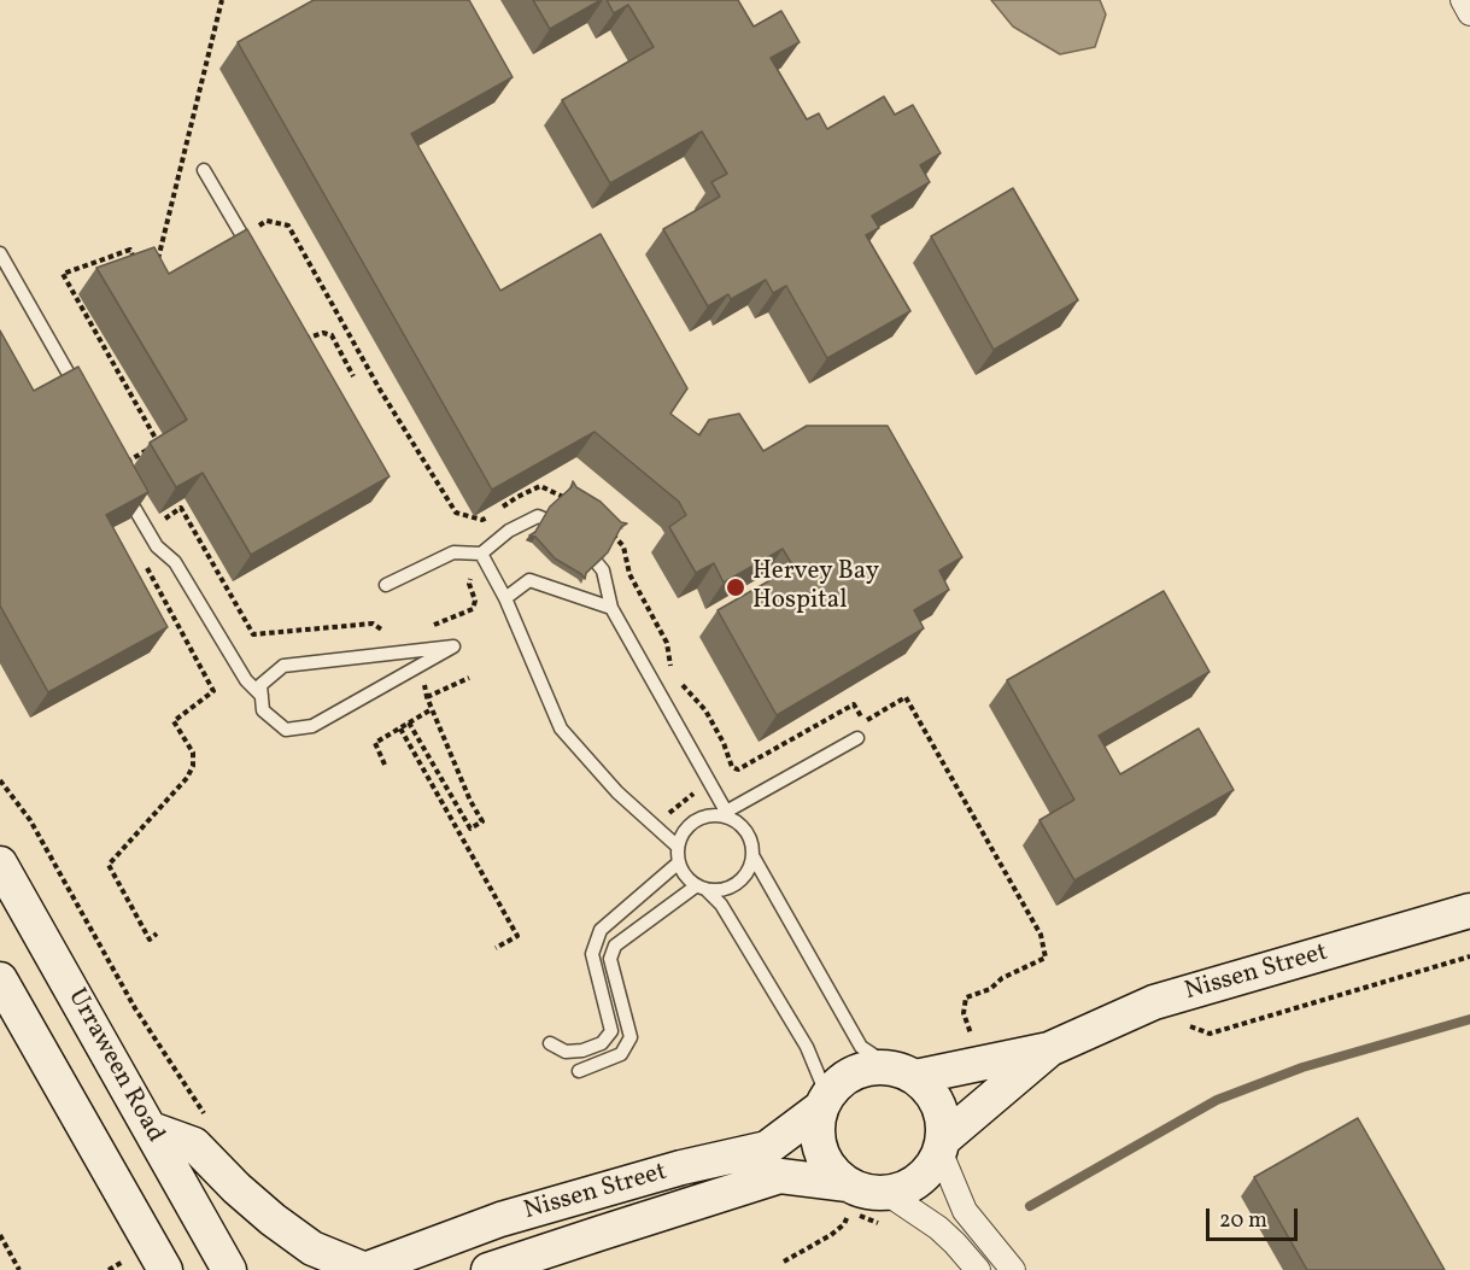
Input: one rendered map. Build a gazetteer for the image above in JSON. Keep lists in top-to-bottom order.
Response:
{
  "streets": {
    "street": ["Nissen Street", "Urraween Road"]
  },
  "places": ["Hervey Bay Hospital"],
  "scale_bar": "20 m"
}
